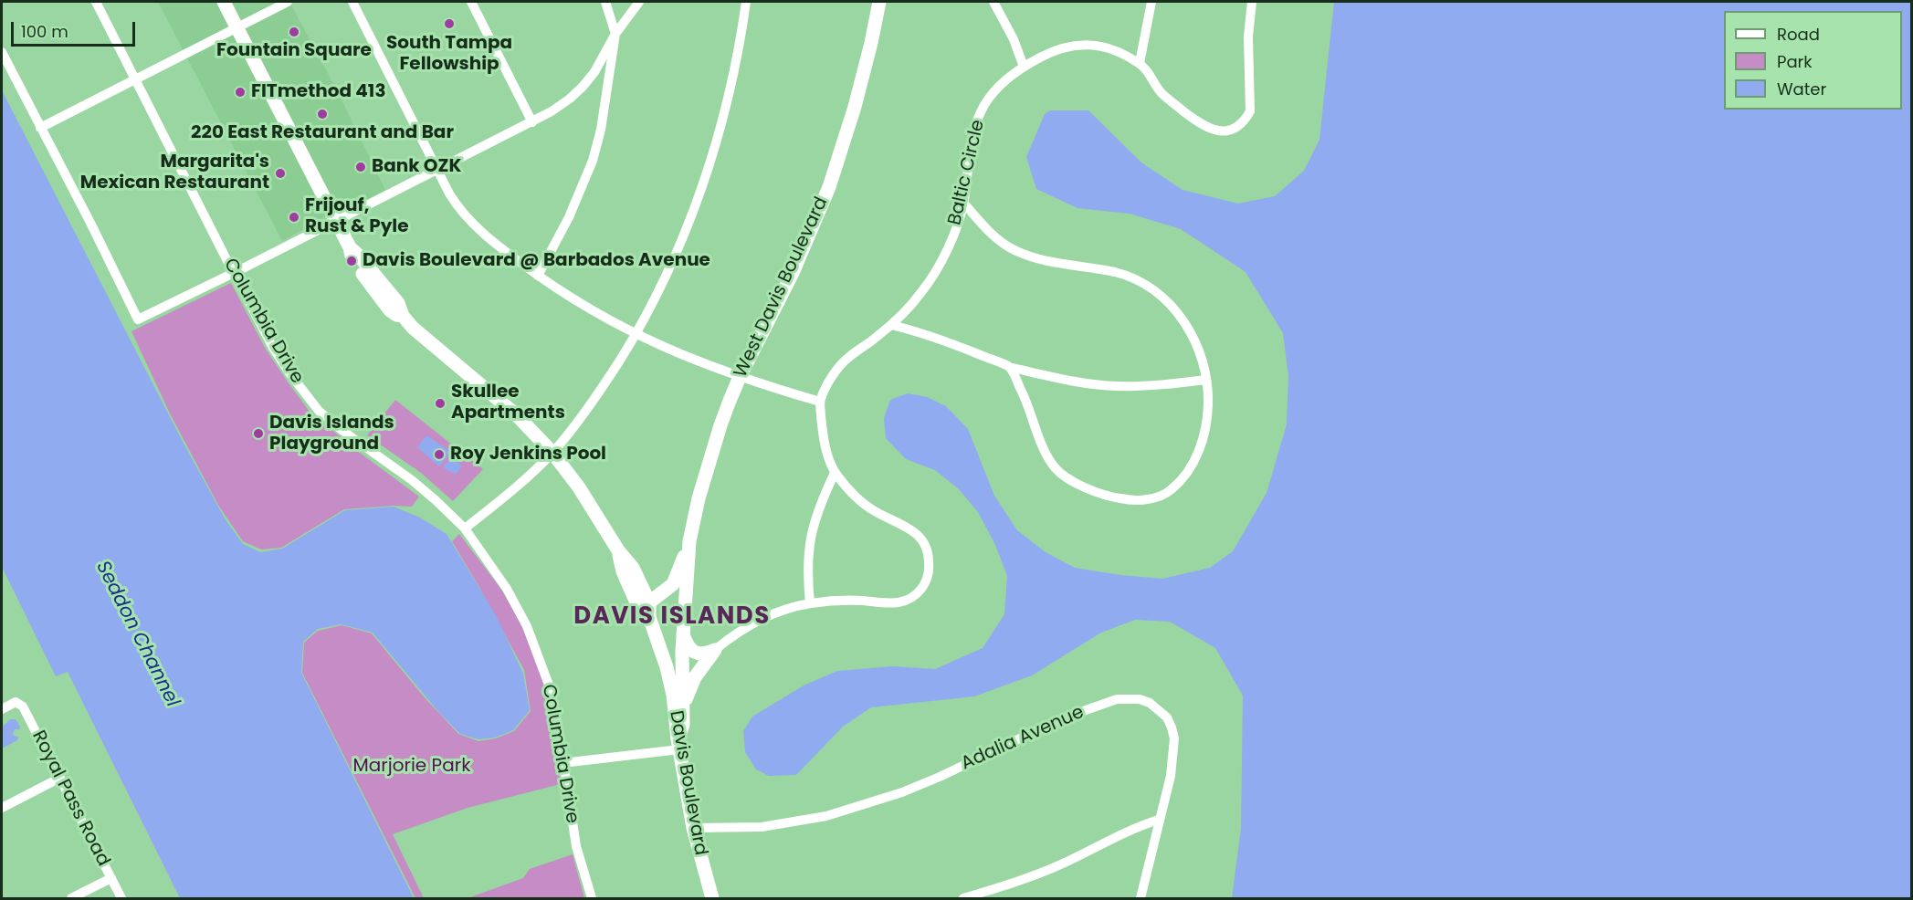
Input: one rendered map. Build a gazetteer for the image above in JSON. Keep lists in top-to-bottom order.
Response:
{
  "streets": {
    "street": [
      "Baltic Circle",
      "West Davis Boulevard",
      "Columbia Drive",
      "Adalia Avenue",
      "Davis Boulevard",
      "Royal Pass Road"
    ]
  },
  "crossings": [
    ["West Davis Boulevard", "Davis Boulevard"],
    ["Adalia Avenue", "Davis Boulevard"]
  ],
  "districts": ["DAVIS ISLANDS"],
  "water": ["Seddon Channel"],
  "parks": ["Marjorie Park"],
  "places": [
    "South Tampa Fellowship",
    "Fountain Square",
    "FITmethod 413",
    "220 East Restaurant and Bar",
    "Bank OZK",
    "Margarita's Mexican Restaurant",
    "Frijouf, Rust & Pyle",
    "Davis Boulevard @ Barbados Avenue",
    "Skullee Apartments",
    "Davis Islands Playground",
    "Roy Jenkins Pool"
  ],
  "legend": ["Road", "Park", "Water"],
  "scale_bar": "100 m"
}
